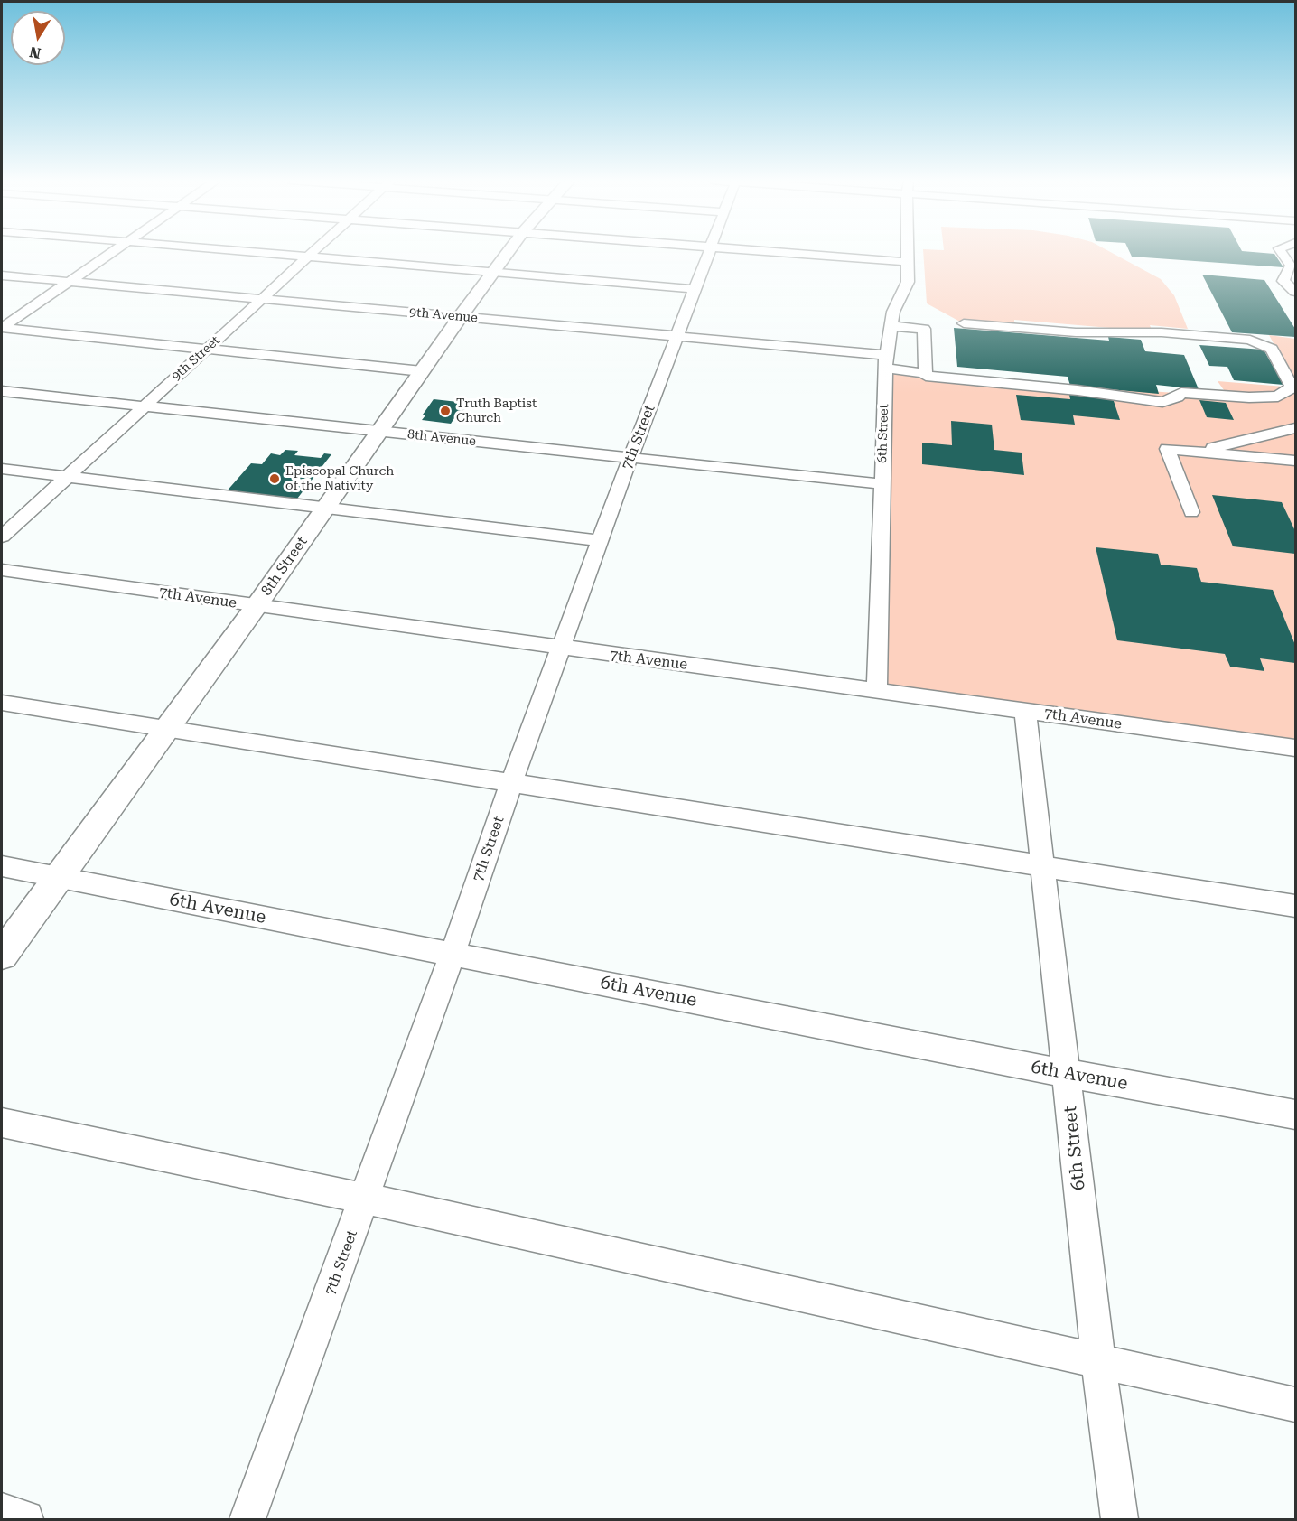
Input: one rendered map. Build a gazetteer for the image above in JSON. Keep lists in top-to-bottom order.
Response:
{
  "streets": {
    "main road": ["8th Street"],
    "street": [
      "9th Avenue",
      "9th Street",
      "6th Street",
      "7th Street",
      "8th Avenue",
      "7th Avenue",
      "6th Avenue"
    ]
  },
  "crossings": [
    ["9th Avenue", "9th Street"],
    ["9th Avenue", "6th Street"],
    ["9th Avenue", "7th Street"],
    ["9th Avenue", "8th Street"],
    ["9th Street", "8th Avenue"],
    ["6th Street", "8th Avenue"],
    ["6th Street", "7th Avenue"],
    ["6th Street", "6th Avenue"],
    ["7th Street", "8th Avenue"],
    ["7th Street", "7th Avenue"],
    ["7th Street", "6th Avenue"],
    ["8th Avenue", "8th Street"],
    ["8th Street", "7th Avenue"],
    ["8th Street", "6th Avenue"]
  ],
  "places": ["Truth Baptist Church", "Episcopal Church of the Nativity"],
  "north": "bottom"
}
